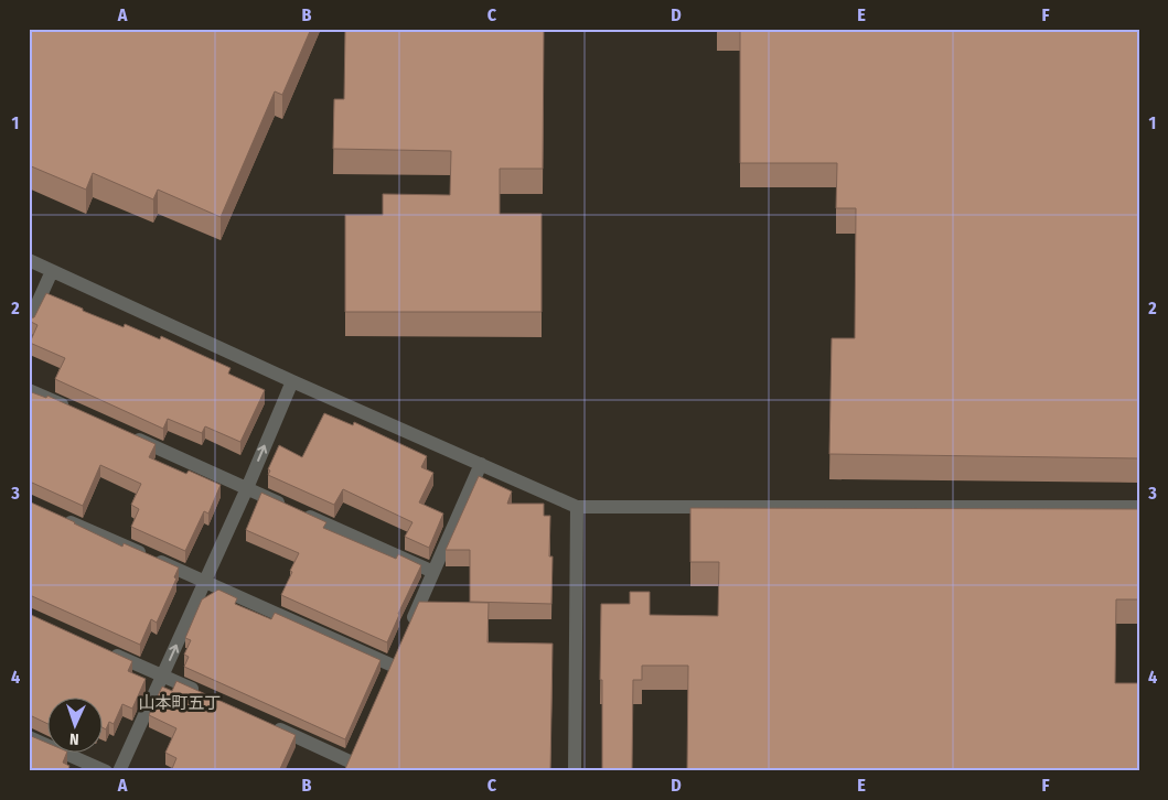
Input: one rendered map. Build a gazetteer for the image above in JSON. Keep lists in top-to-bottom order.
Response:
{
  "districts": ["山本町五丁"],
  "north": "bottom",
  "grid": {
    "columns": [
      "A",
      "B",
      "C",
      "D",
      "E",
      "F"
    ],
    "rows": [
      "1",
      "2",
      "3",
      "4"
    ]
  }
}
